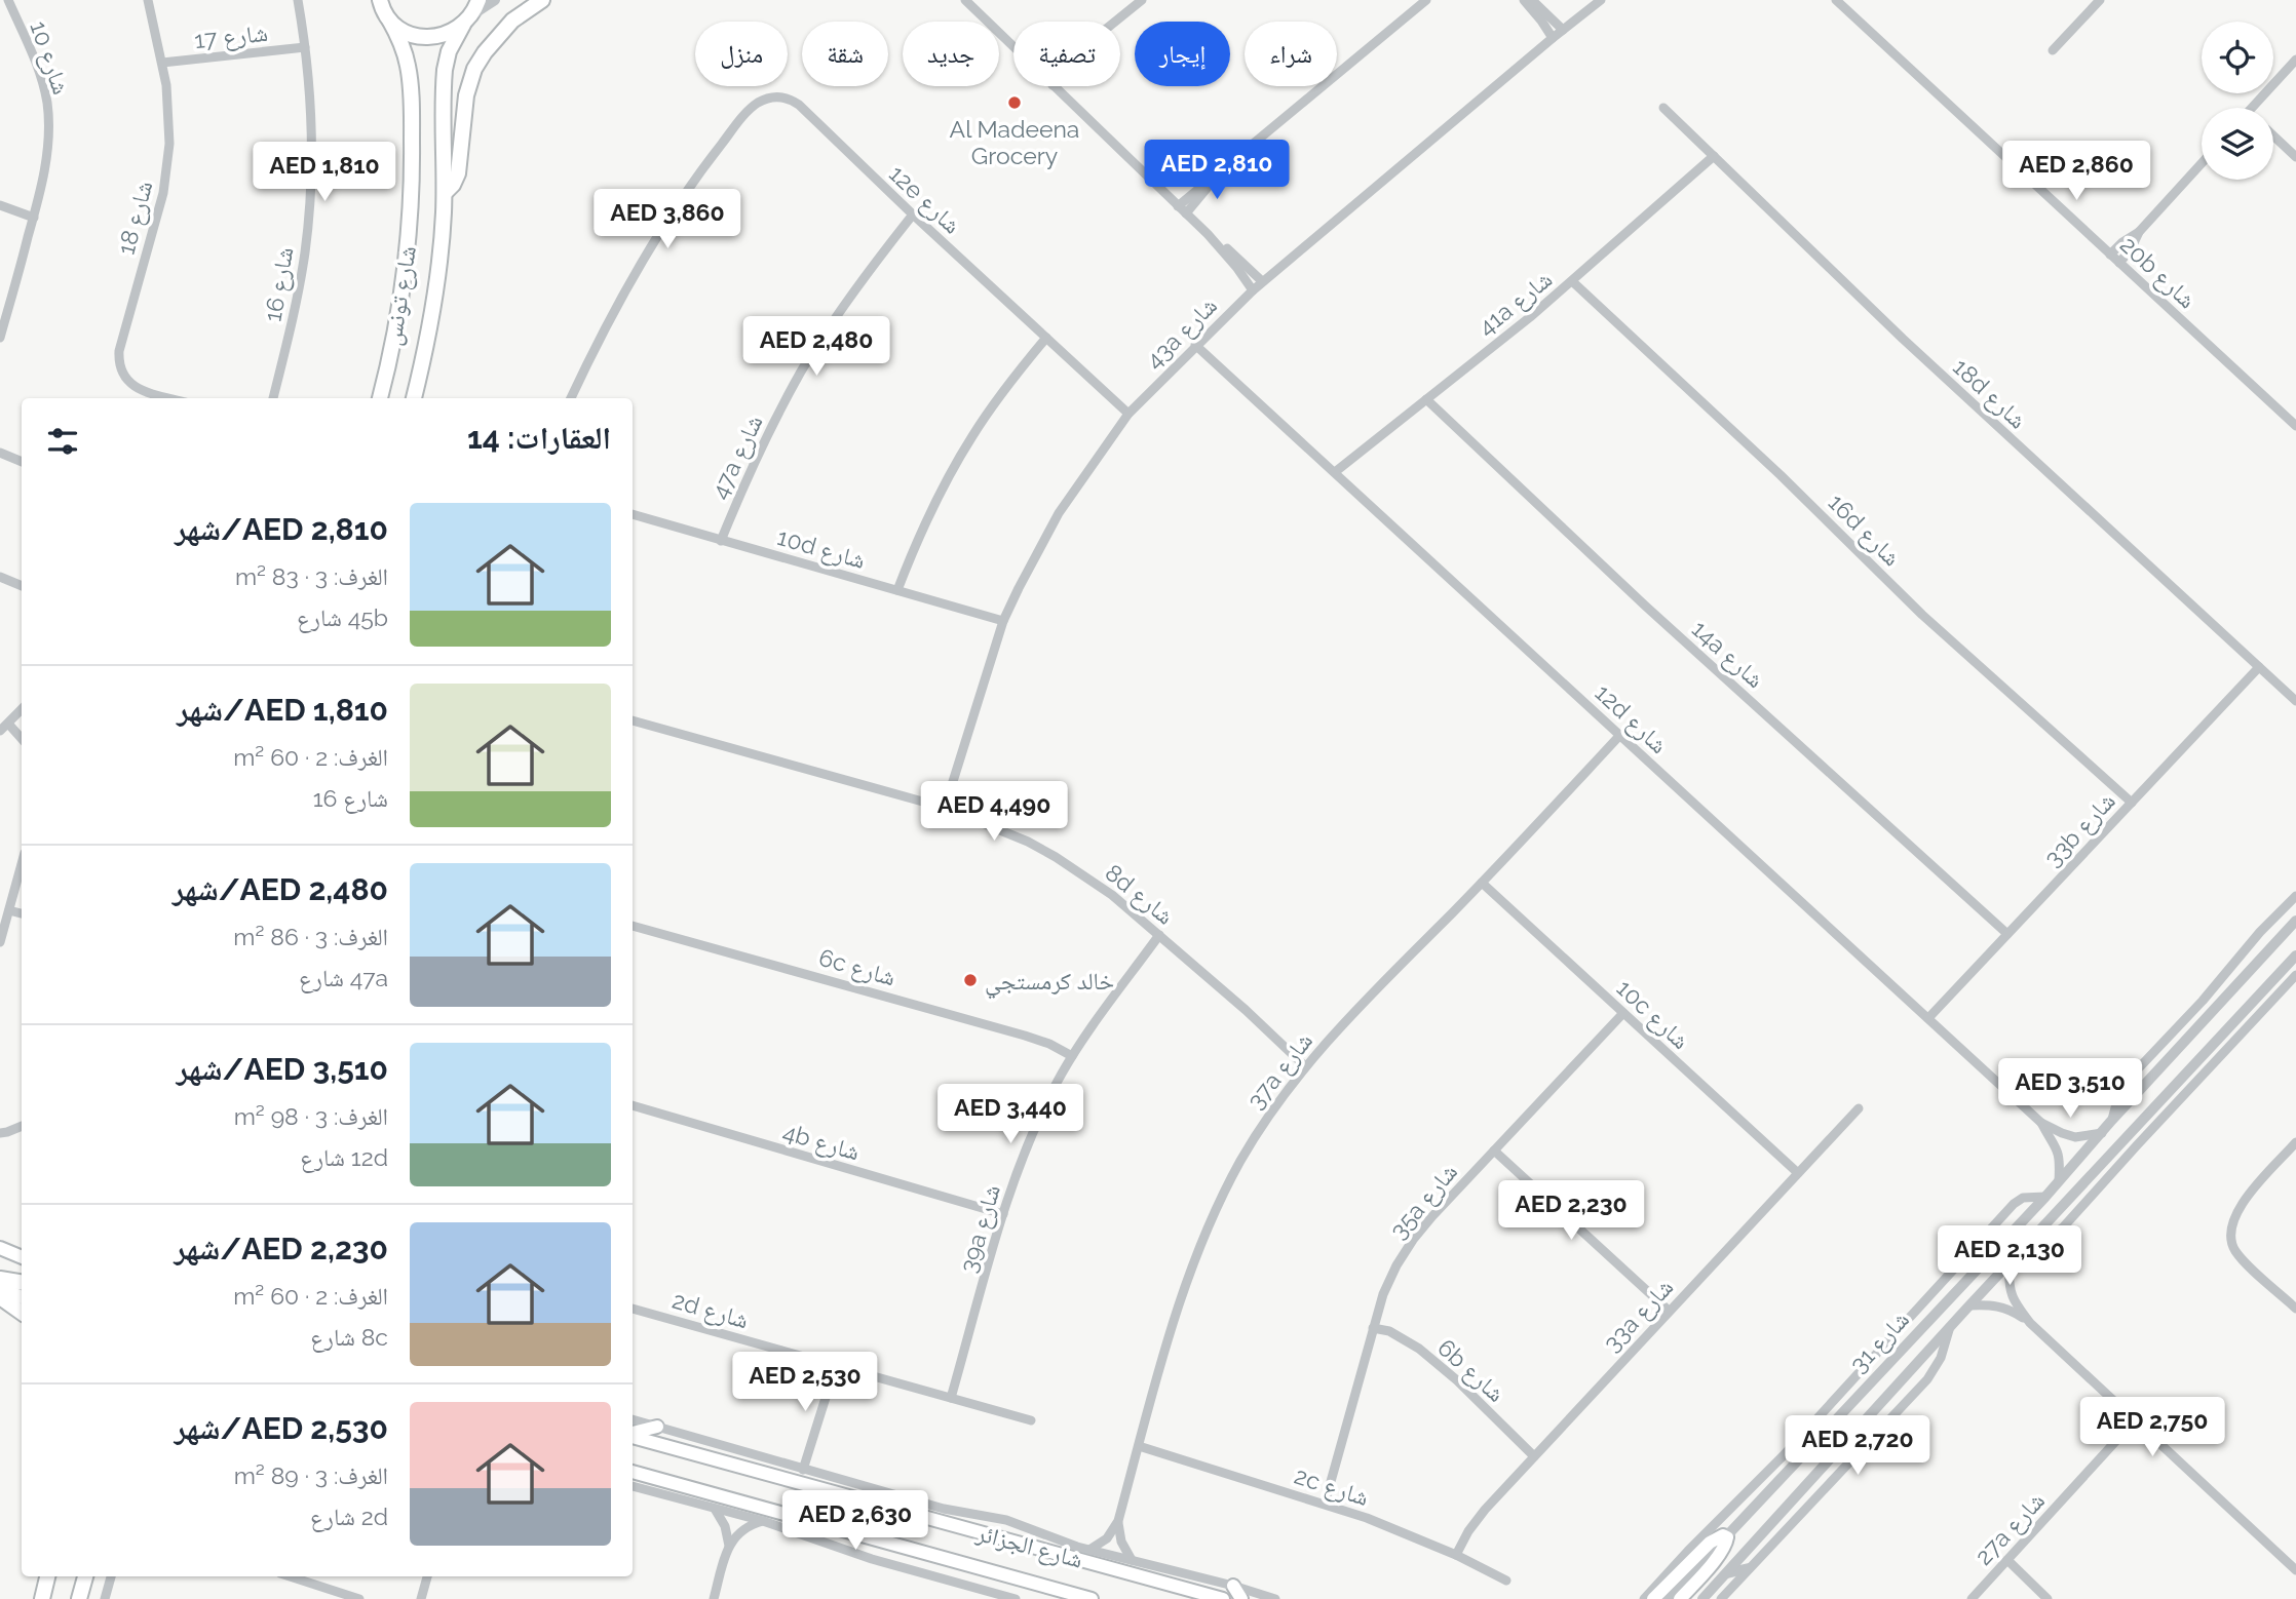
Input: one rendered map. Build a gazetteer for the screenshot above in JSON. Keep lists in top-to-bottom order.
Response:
{
  "streets": {
    "main road": ["شارع تونس", "شارع الجزائر"],
    "street": [
      "شارع 17",
      "شارع 10",
      "12e شارع",
      "شارع 18",
      "20b شارع",
      "شارع 16",
      "41a شارع",
      "43a شارع",
      "18d شارع",
      "47a شارع",
      "16d شارع",
      "10d شارع",
      "14a شارع",
      "12d شارع",
      "33b شارع",
      "8d شارع",
      "6c شارع",
      "10c شارع",
      "37a شارع",
      "4b شارع",
      "35a شارع",
      "39a شارع",
      "2d شارع",
      "33a شارع",
      "شارع 31",
      "6b شارع",
      "2c شارع",
      "27a شارع"
    ]
  },
  "crossings": [
    ["شارع 17", "شارع 18"],
    ["شارع 17", "شارع 16"],
    ["12e شارع", "43a شارع"],
    ["12e شارع", "47a شارع"],
    ["41a شارع", "18d شارع"],
    ["41a شارع", "16d شارع"],
    ["41a شارع", "14a شارع"],
    ["41a شارع", "12d شارع"],
    ["43a شارع", "10d شارع"],
    ["43a شارع", "12d شارع"],
    ["43a شارع", "8d شارع"],
    ["18d شارع", "33b شارع"],
    ["47a شارع", "10d شارع"],
    ["16d شارع", "33b شارع"],
    ["14a شارع", "33b شارع"],
    ["12d شارع", "33b شارع"],
    ["12d شارع", "37a شارع"],
    ["12d شارع", "شارع 31"],
    ["8d شارع", "37a شارع"],
    ["8d شارع", "39a شارع"],
    ["6c شارع", "39a شارع"],
    ["10c شارع", "37a شارع"],
    ["10c شارع", "35a شارع"],
    ["10c شارع", "33a شارع"],
    ["37a شارع", "2c شارع"],
    ["4b شارع", "39a شارع"],
    ["35a شارع", "6b شارع"],
    ["35a شارع", "2c شارع"],
    ["39a شارع", "2d شارع"],
    ["33a شارع", "6b شارع"],
    ["33a شارع", "2c شارع"]
  ],
  "places": ["Al Madeena Grocery", "خالد كرمستجي"],
  "page": {
    "chip": [
      "شراء",
      "إيجار",
      "تصفية",
      "جديد",
      "شقة",
      "منزل"
    ],
    "price": [
      "AED 2,810",
      "AED 2,860",
      "AED 1,810",
      "AED 3,860",
      "AED 2,480",
      "AED 4,490",
      "AED 3,510",
      "AED 3,440",
      "AED 2,230",
      "AED 2,130",
      "AED 2,530",
      "AED 2,750",
      "AED 2,720",
      "AED 2,630"
    ],
    "heading": "العقارات: 14",
    "list": [
      {
        "name": "AED 2,810/شهر",
        "note": "الغرف: 3 · 83 m² · 45b شارع"
      },
      {
        "name": "AED 1,810/شهر",
        "note": "الغرف: 2 · 60 m² · شارع 16"
      },
      {
        "name": "AED 2,480/شهر",
        "note": "الغرف: 3 · 86 m² · 47a شارع"
      },
      {
        "name": "AED 3,510/شهر",
        "note": "الغرف: 3 · 98 m² · 12d شارع"
      },
      {
        "name": "AED 2,230/شهر",
        "note": "الغرف: 2 · 60 m² · 8c شارع"
      },
      {
        "name": "AED 2,530/شهر",
        "note": "الغرف: 3 · 89 m² · 2d شارع"
      }
    ]
  }
}
